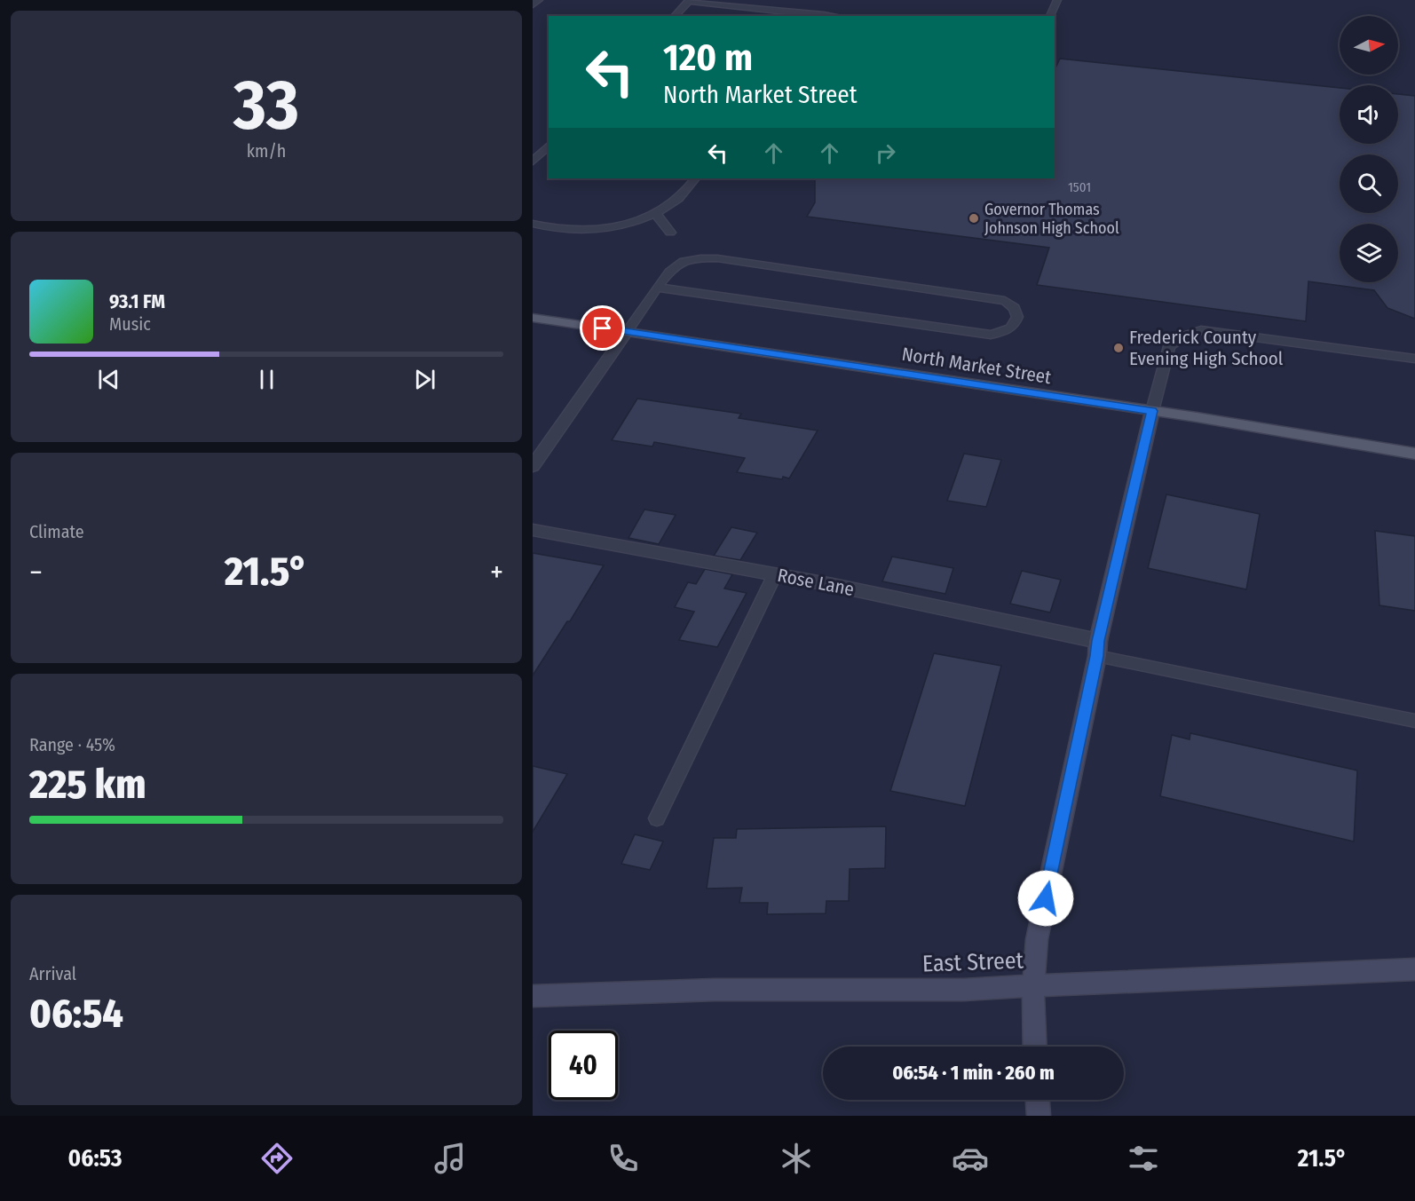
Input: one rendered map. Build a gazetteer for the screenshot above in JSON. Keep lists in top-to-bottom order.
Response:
{
  "streets": {
    "main road": ["North Market Street"],
    "street": ["Rose Lane", "East Street"]
  },
  "places": ["Governor Thomas Johnson High School", "Frederick County Evening High School"],
  "house_numbers": ["1501"],
  "north": "right",
  "page": {
    "tile": [
      ["33", "km/h"],
      "Climate",
      ["Range · 45%", "225 km"],
      ["Arrival", "06:54"]
    ],
    "turn": ["120 m", "North Market Street"],
    "song": ["93.1 FM", "Music"],
    "heat": ["−", "21.5°", "+"],
    "limit": "40",
    "trip": "06:54 · 1 min · 260 m",
    "tabs": ["06:53", "21.5°"]
  }
}
